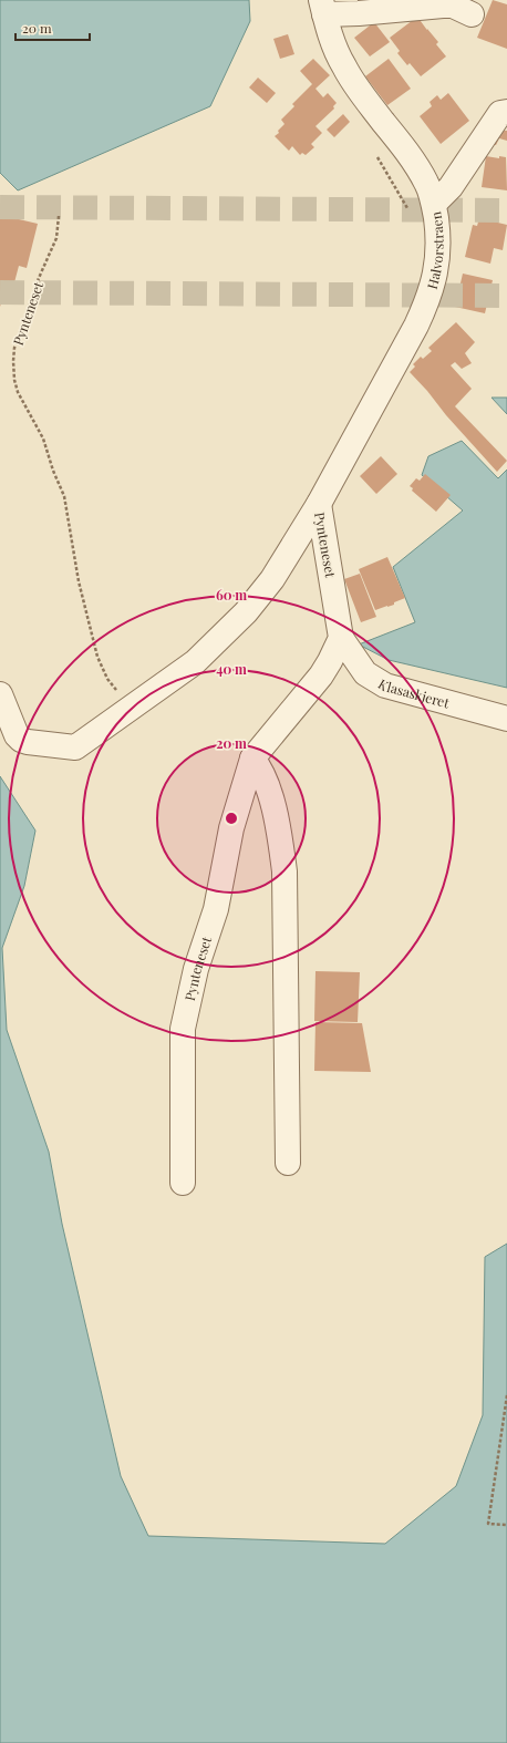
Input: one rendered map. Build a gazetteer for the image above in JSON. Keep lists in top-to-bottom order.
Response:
{
  "streets": {
    "street": ["Halvorstraen", "Pynteneset", "Klasaskjeret"]
  },
  "crossings": [
    ["Halvorstraen", "Pynteneset"],
    ["Pynteneset", "Klasaskjeret"]
  ],
  "scale_bar": "20 m",
  "rings": ["60 m", "40 m", "20 m"]
}
